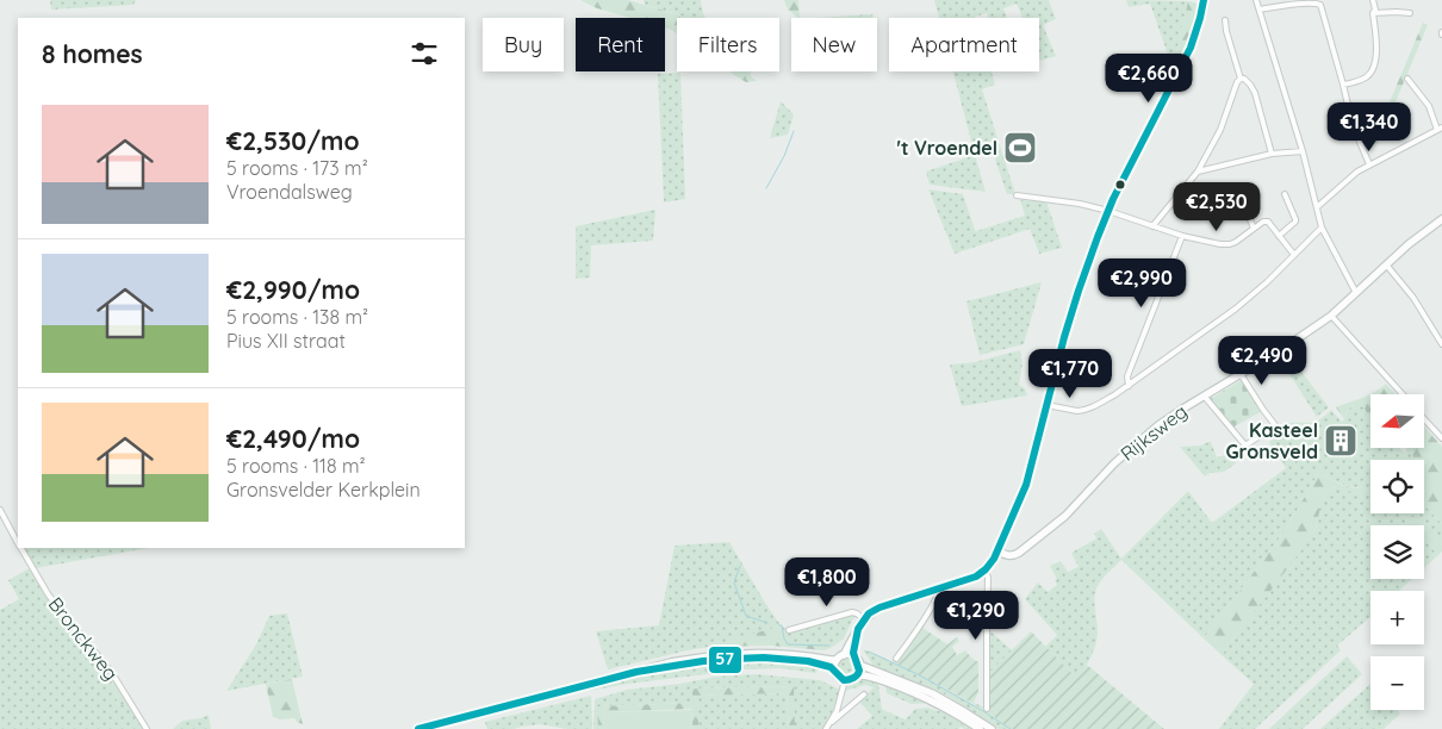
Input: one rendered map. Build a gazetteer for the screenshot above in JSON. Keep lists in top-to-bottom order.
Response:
{
  "streets": {
    "main road": ["Rijksweg"],
    "street": ["Bronckweg"]
  },
  "places": {
    "sports": ["'t Vroendel"],
    "building": ["Kasteel Gronsveld"]
  },
  "lines": ["transit line 57"],
  "north": "left",
  "page": {
    "chip": [
      "Buy",
      "Rent",
      "Filters",
      "New",
      "Apartment"
    ],
    "heading": "8 homes",
    "price": [
      "€2,660",
      "€1,340",
      "€2,530",
      "€2,990",
      "€2,490",
      "€1,770",
      "€1,800",
      "€1,290"
    ],
    "list": [
      {
        "name": "€2,530/mo",
        "note": "5 rooms · 173 m² · Vroendalsweg"
      },
      {
        "name": "€2,990/mo",
        "note": "5 rooms · 138 m² · Pius XII straat"
      },
      {
        "name": "€2,490/mo",
        "note": "5 rooms · 118 m² · Gronsvelder Kerkplein"
      }
    ],
    "map_buttons": ["+", "−"]
  }
}
